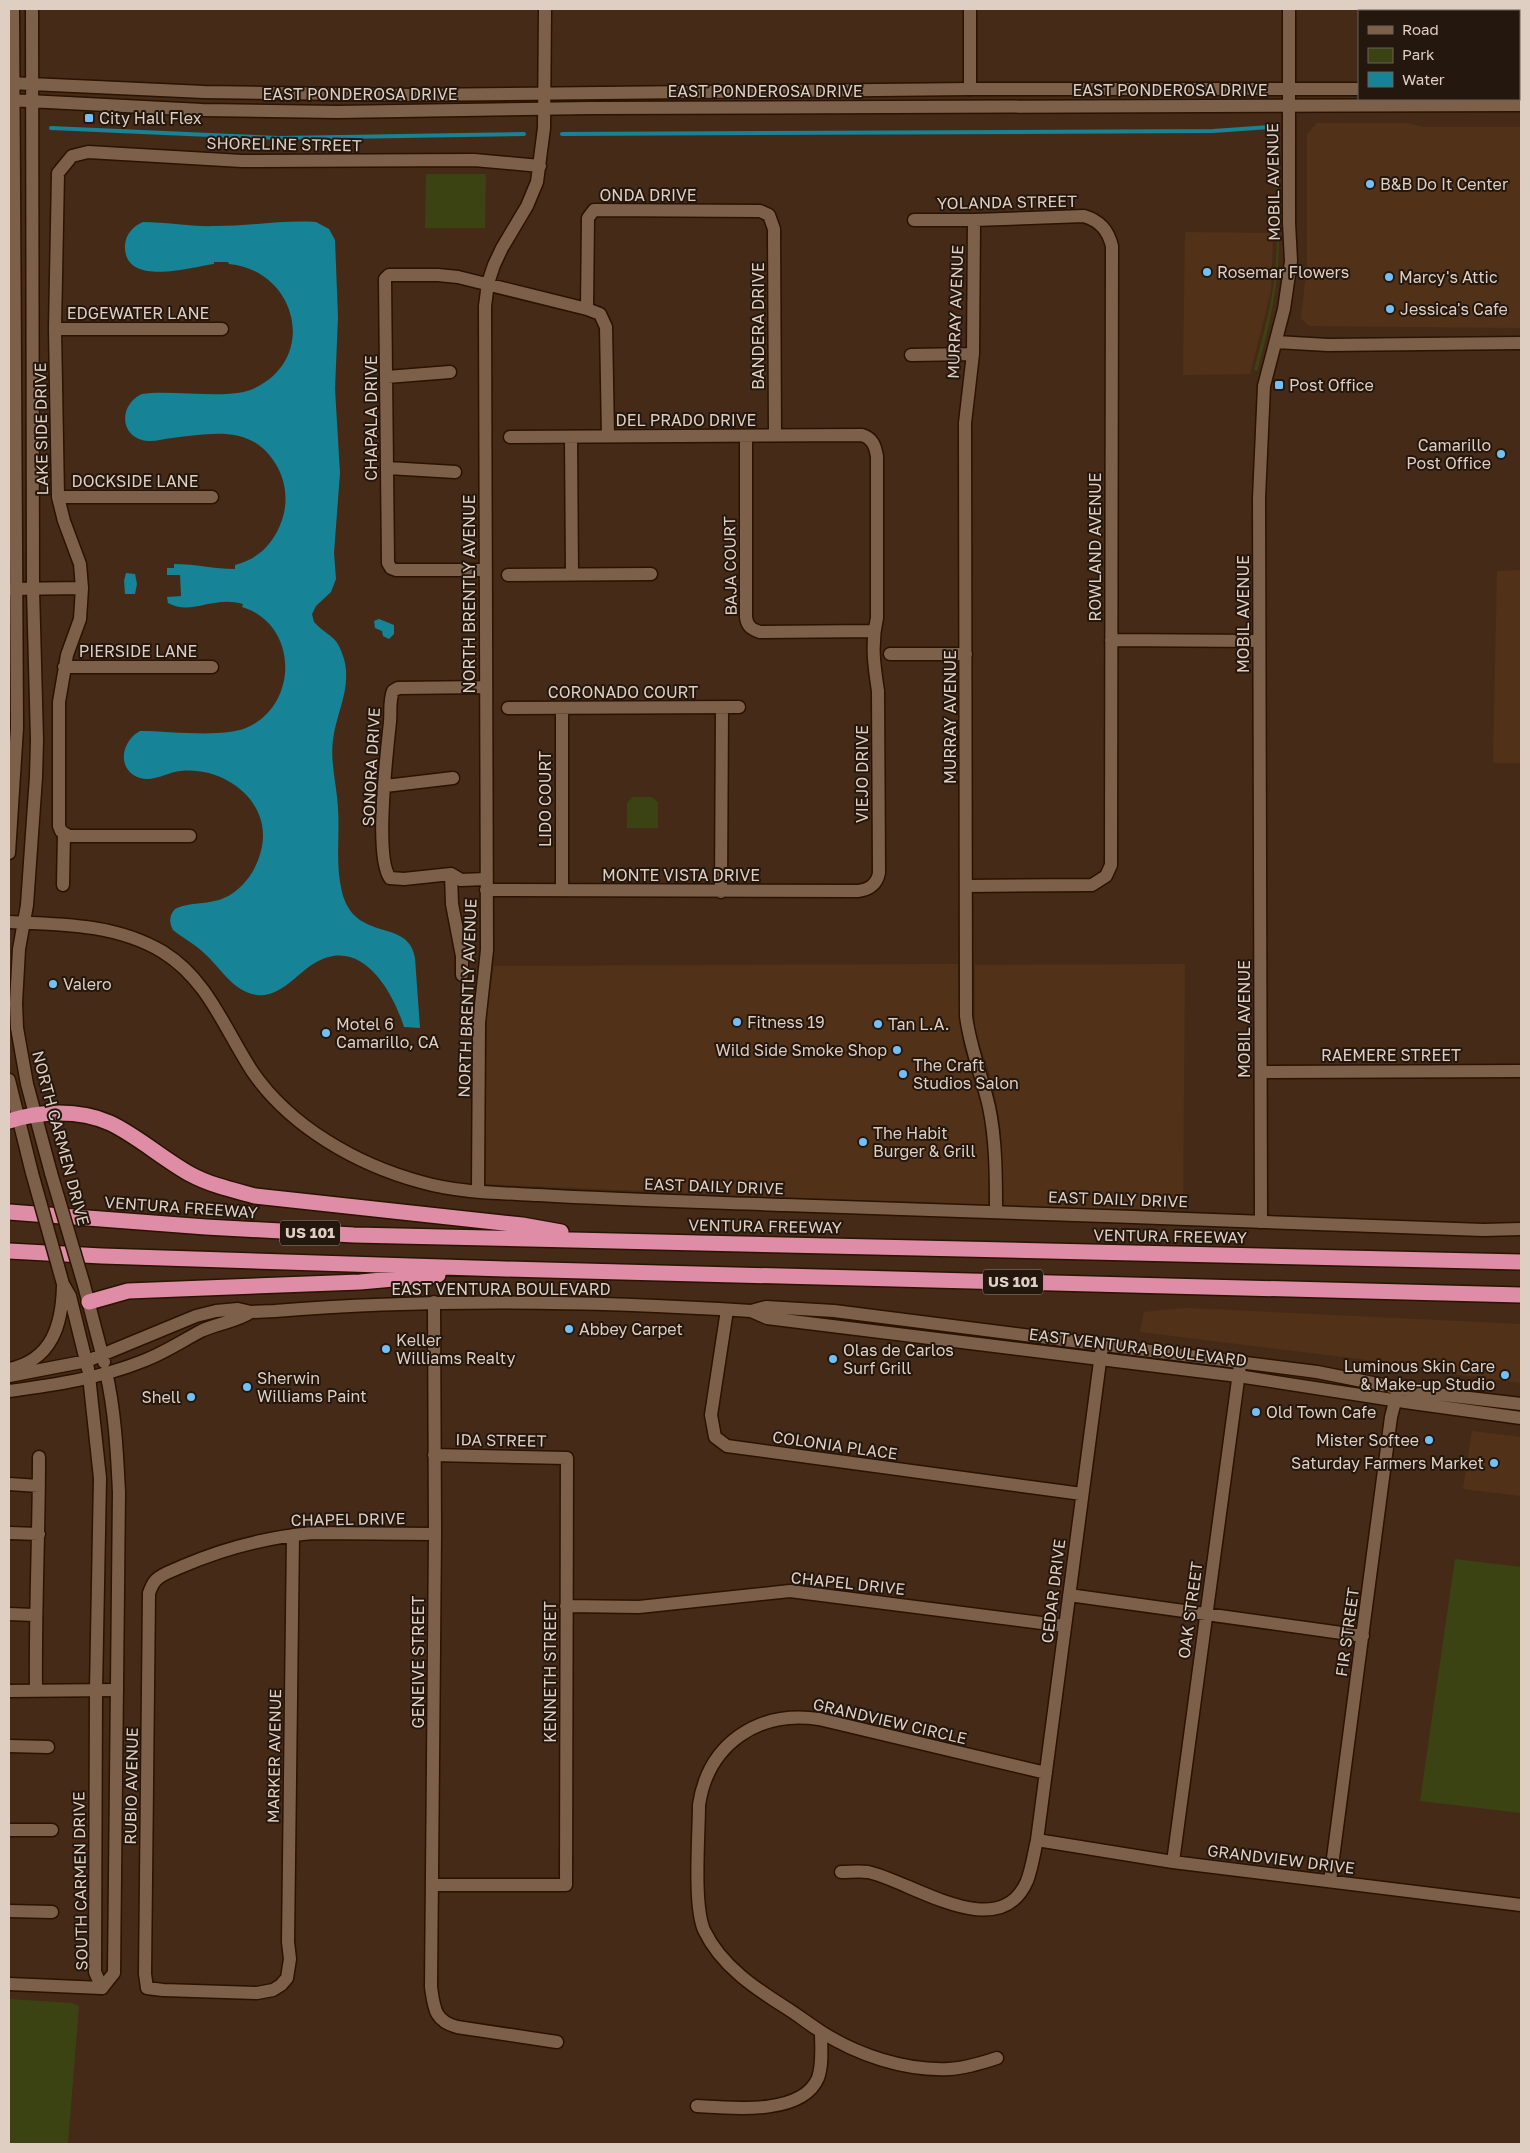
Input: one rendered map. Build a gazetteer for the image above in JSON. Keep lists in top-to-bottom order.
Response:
{
  "streets": {
    "highway": ["VENTURA FREEWAY", "US 101"],
    "street": [
      "EAST PONDEROSA DRIVE",
      "SHORELINE STREET",
      "MOBIL AVENUE",
      "ONDA DRIVE",
      "YOLANDA STREET",
      "MURRAY AVENUE",
      "EDGEWATER LANE",
      "BANDERA DRIVE",
      "CHAPALA DRIVE",
      "DEL PRADO DRIVE",
      "LAKE SIDE DRIVE",
      "DOCKSIDE LANE",
      "ROWLAND AVENUE",
      "BAJA COURT",
      "NORTH BRENTLY AVENUE",
      "PIERSIDE LANE",
      "CORONADO COURT",
      "SONORA DRIVE",
      "VIEJO DRIVE",
      "LIDO COURT",
      "MONTE VISTA DRIVE",
      "RAEMERE STREET",
      "NORTH CARMEN DRIVE",
      "EAST DAILY DRIVE",
      "EAST VENTURA BOULEVARD",
      "IDA STREET",
      "COLONIA PLACE",
      "CHAPEL DRIVE",
      "CEDAR DRIVE",
      "OAK STREET",
      "FIR STREET",
      "GENEIVE STREET",
      "KENNETH STREET",
      "GRANDVIEW CIRCLE",
      "MARKER AVENUE",
      "RUBIO AVENUE",
      "GRANDVIEW DRIVE",
      "SOUTH CARMEN DRIVE"
    ]
  },
  "crossings": [
    ["EAST PONDEROSA DRIVE", "MOBIL AVENUE"],
    ["EAST PONDEROSA DRIVE", "NORTH BRENTLY AVENUE"],
    ["EAST PONDEROSA DRIVE", "NORTH CARMEN DRIVE"],
    ["SHORELINE STREET", "LAKE SIDE DRIVE"],
    ["SHORELINE STREET", "NORTH BRENTLY AVENUE"],
    ["MOBIL AVENUE", "RAEMERE STREET"],
    ["MOBIL AVENUE", "EAST DAILY DRIVE"],
    ["ONDA DRIVE", "BANDERA DRIVE"],
    ["ONDA DRIVE", "CHAPALA DRIVE"],
    ["YOLANDA STREET", "MURRAY AVENUE"],
    ["YOLANDA STREET", "ROWLAND AVENUE"],
    ["MURRAY AVENUE", "ROWLAND AVENUE"],
    ["MURRAY AVENUE", "EAST DAILY DRIVE"],
    ["EDGEWATER LANE", "LAKE SIDE DRIVE"],
    ["BANDERA DRIVE", "DEL PRADO DRIVE"],
    ["CHAPALA DRIVE", "NORTH BRENTLY AVENUE"],
    ["DEL PRADO DRIVE", "BAJA COURT"],
    ["DEL PRADO DRIVE", "VIEJO DRIVE"],
    ["LAKE SIDE DRIVE", "DOCKSIDE LANE"],
    ["LAKE SIDE DRIVE", "PIERSIDE LANE"],
    ["BAJA COURT", "VIEJO DRIVE"],
    ["NORTH BRENTLY AVENUE", "SONORA DRIVE"],
    ["NORTH BRENTLY AVENUE", "MONTE VISTA DRIVE"],
    ["NORTH BRENTLY AVENUE", "EAST DAILY DRIVE"],
    ["CORONADO COURT", "LIDO COURT"],
    ["SONORA DRIVE", "MONTE VISTA DRIVE"],
    ["VIEJO DRIVE", "MONTE VISTA DRIVE"],
    ["LIDO COURT", "MONTE VISTA DRIVE"],
    ["NORTH CARMEN DRIVE", "EAST DAILY DRIVE"],
    ["NORTH CARMEN DRIVE", "EAST VENTURA BOULEVARD"],
    ["NORTH CARMEN DRIVE", "SOUTH CARMEN DRIVE"],
    ["EAST VENTURA BOULEVARD", "COLONIA PLACE"],
    ["EAST VENTURA BOULEVARD", "CEDAR DRIVE"],
    ["EAST VENTURA BOULEVARD", "OAK STREET"],
    ["EAST VENTURA BOULEVARD", "FIR STREET"],
    ["EAST VENTURA BOULEVARD", "GENEIVE STREET"],
    ["EAST VENTURA BOULEVARD", "SOUTH CARMEN DRIVE"],
    ["IDA STREET", "GENEIVE STREET"],
    ["IDA STREET", "KENNETH STREET"],
    ["COLONIA PLACE", "CEDAR DRIVE"],
    ["CHAPEL DRIVE", "CEDAR DRIVE"],
    ["CHAPEL DRIVE", "GENEIVE STREET"],
    ["CHAPEL DRIVE", "KENNETH STREET"],
    ["CHAPEL DRIVE", "MARKER AVENUE"],
    ["CHAPEL DRIVE", "RUBIO AVENUE"],
    ["CEDAR DRIVE", "GRANDVIEW CIRCLE"],
    ["CEDAR DRIVE", "GRANDVIEW DRIVE"],
    ["OAK STREET", "GRANDVIEW DRIVE"],
    ["FIR STREET", "GRANDVIEW DRIVE"],
    ["GENEIVE STREET", "KENNETH STREET"],
    ["MARKER AVENUE", "RUBIO AVENUE"]
  ],
  "places": {
    "transit": ["City Hall Flex", "Post Office"],
    "other": [
      "B&B Do It Center",
      "Rosemar Flowers",
      "Marcy's Attic",
      "Jessica's Cafe",
      "Camarillo Post Office",
      "Valero",
      "Fitness 19",
      "Tan L.A.",
      "Motel 6 Camarillo, CA",
      "Wild Side Smoke Shop",
      "The Craft Studios Salon",
      "The Habit Burger & Grill",
      "Abbey Carpet",
      "Keller Williams Realty",
      "Olas de Carlos Surf Grill",
      "Luminous Skin Care & Make-up Studio",
      "Sherwin Williams Paint",
      "Shell",
      "Old Town Cafe",
      "Mister Softee",
      "Saturday Farmers Market"
    ]
  },
  "legend": ["Road", "Park", "Water"]
}
